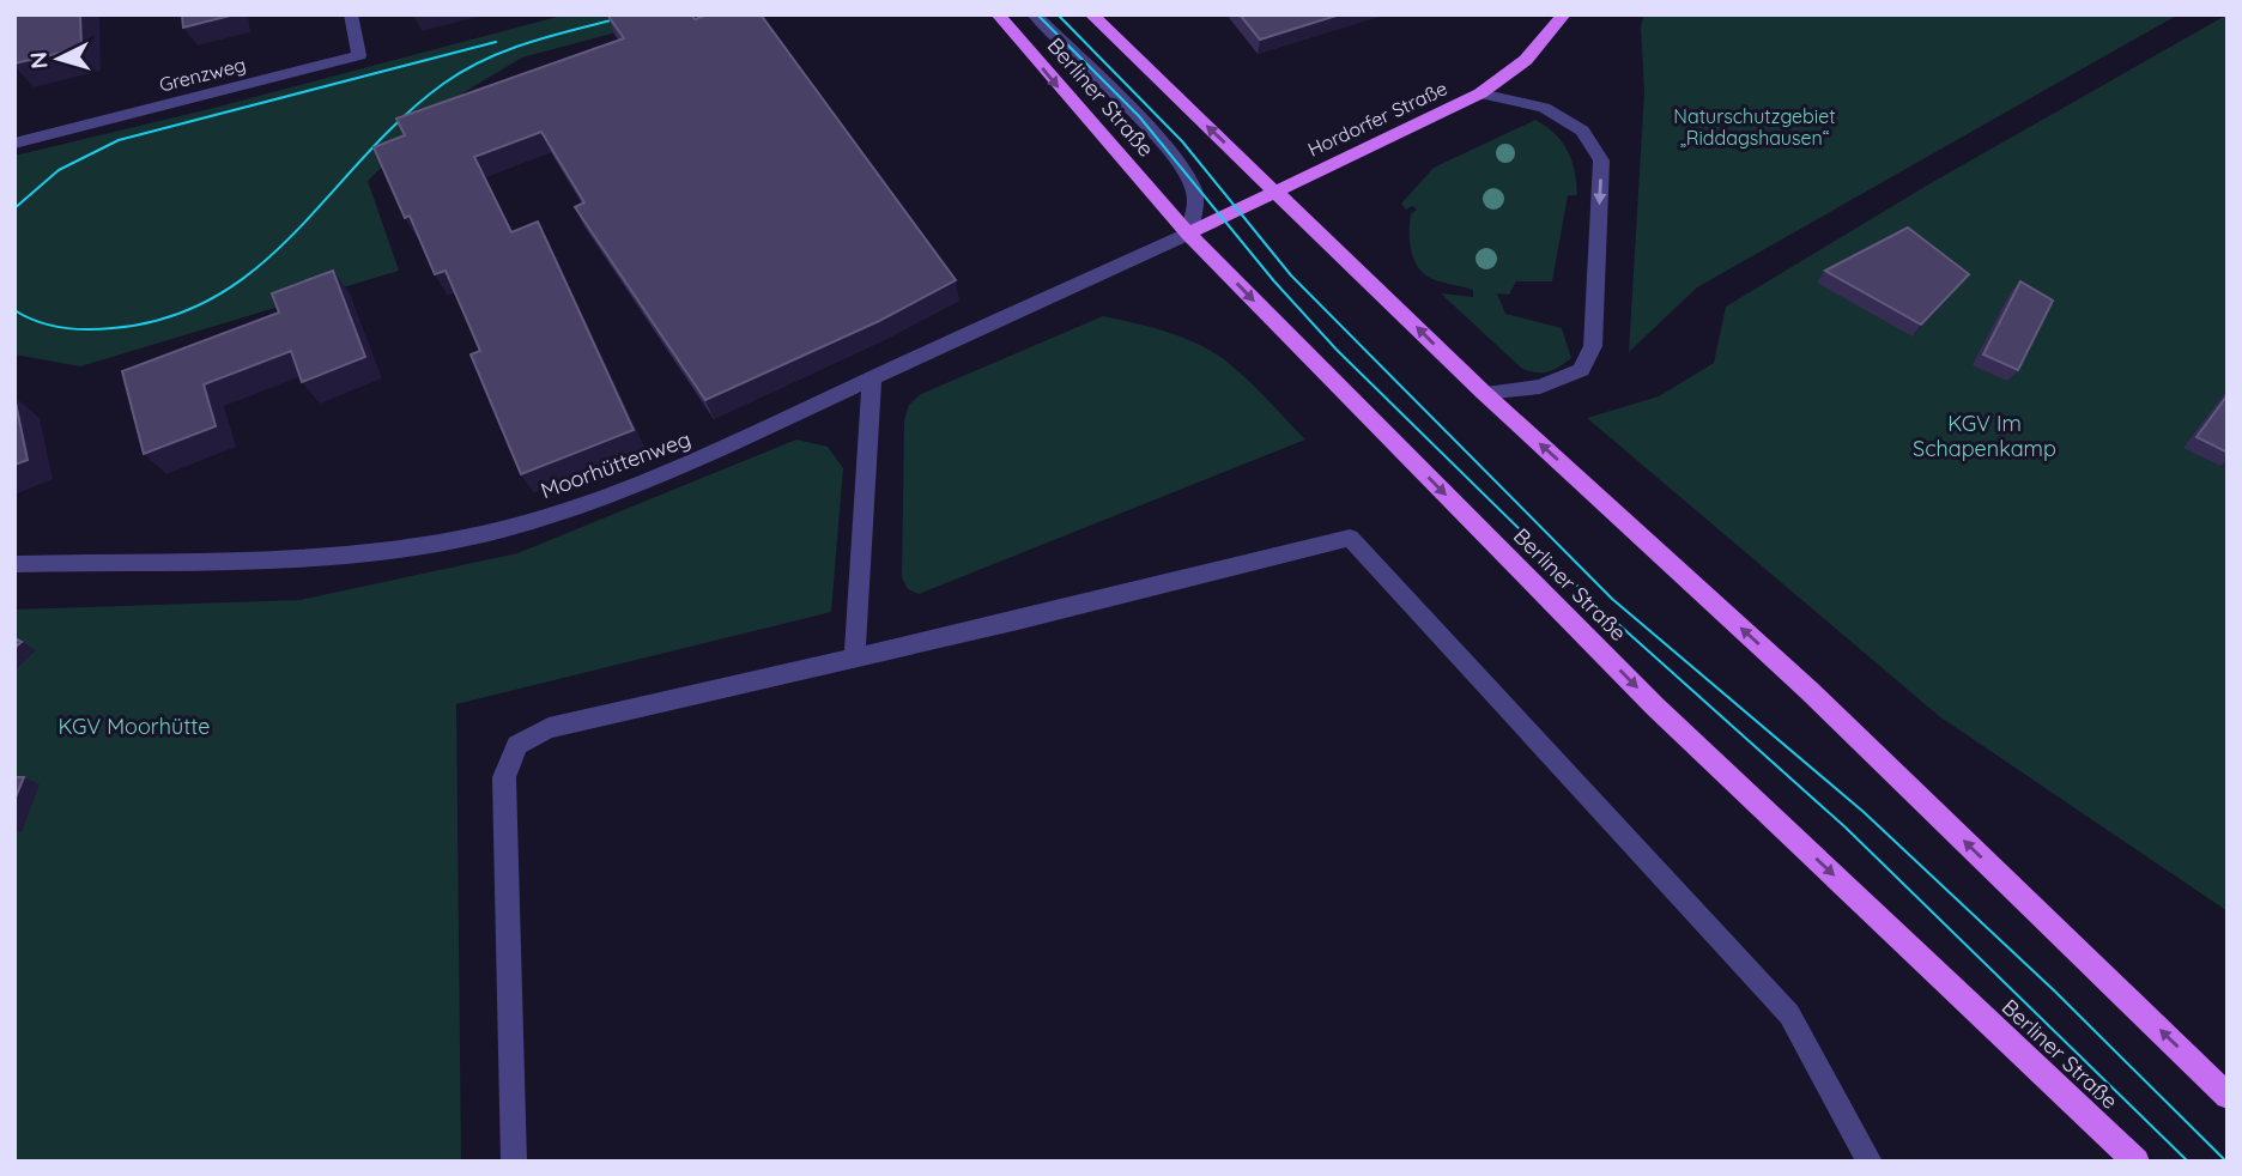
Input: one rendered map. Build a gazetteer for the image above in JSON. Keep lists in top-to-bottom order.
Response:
{
  "streets": {
    "main road": ["Berliner Straße", "Hordorfer Straße"],
    "street": ["Grenzweg", "Moorhüttenweg"]
  },
  "crossings": [
    ["Berliner Straße", "Hordorfer Straße"],
    ["Berliner Straße", "Moorhüttenweg"],
    ["Hordorfer Straße", "Moorhüttenweg"]
  ],
  "parks": ["Naturschutzgebiet „Riddagshausen“", "KGV Im Schapenkamp", "KGV Moorhütte"],
  "north": "left"
}
